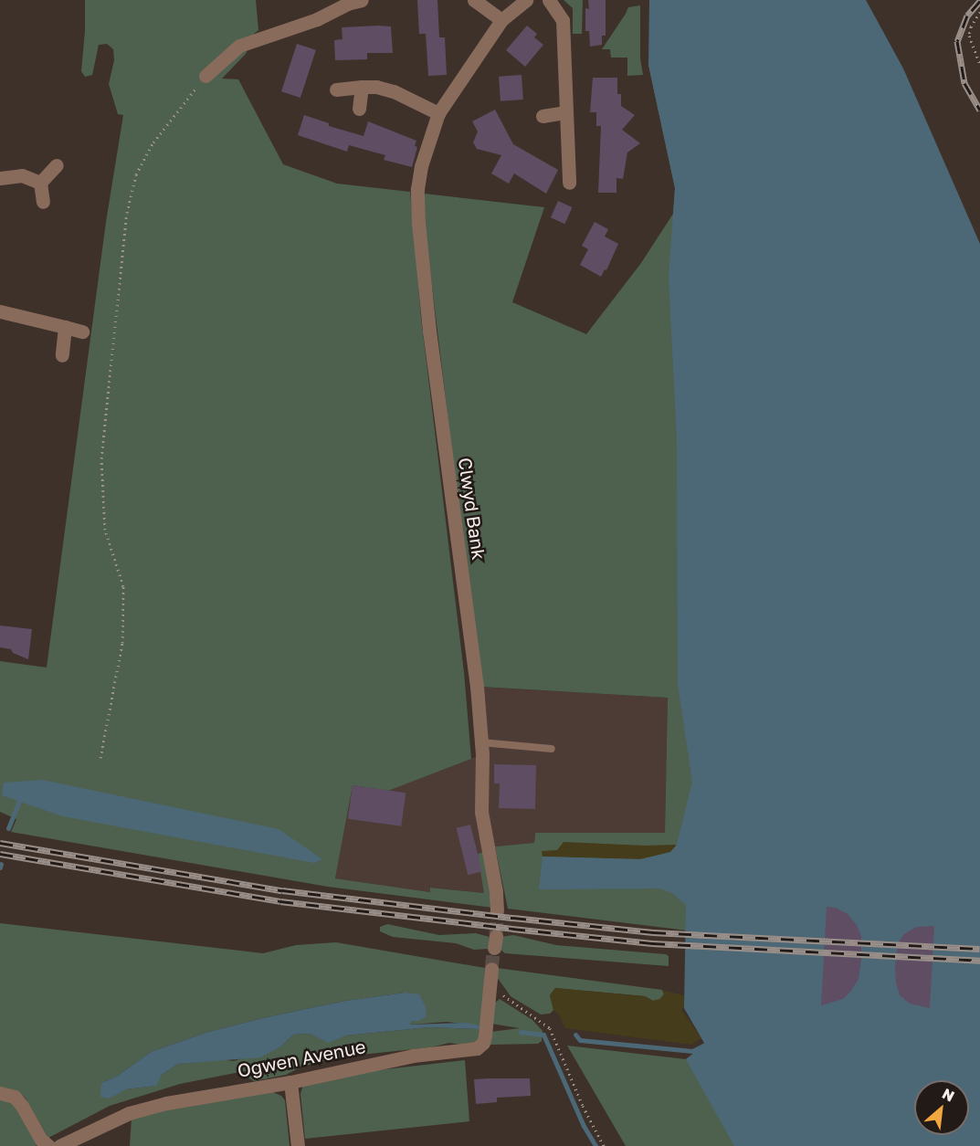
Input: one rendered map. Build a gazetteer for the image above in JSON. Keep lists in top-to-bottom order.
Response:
{
  "streets": {
    "street": ["Clwyd Bank", "Ogwen Avenue"]
  },
  "north": "top right"
}
